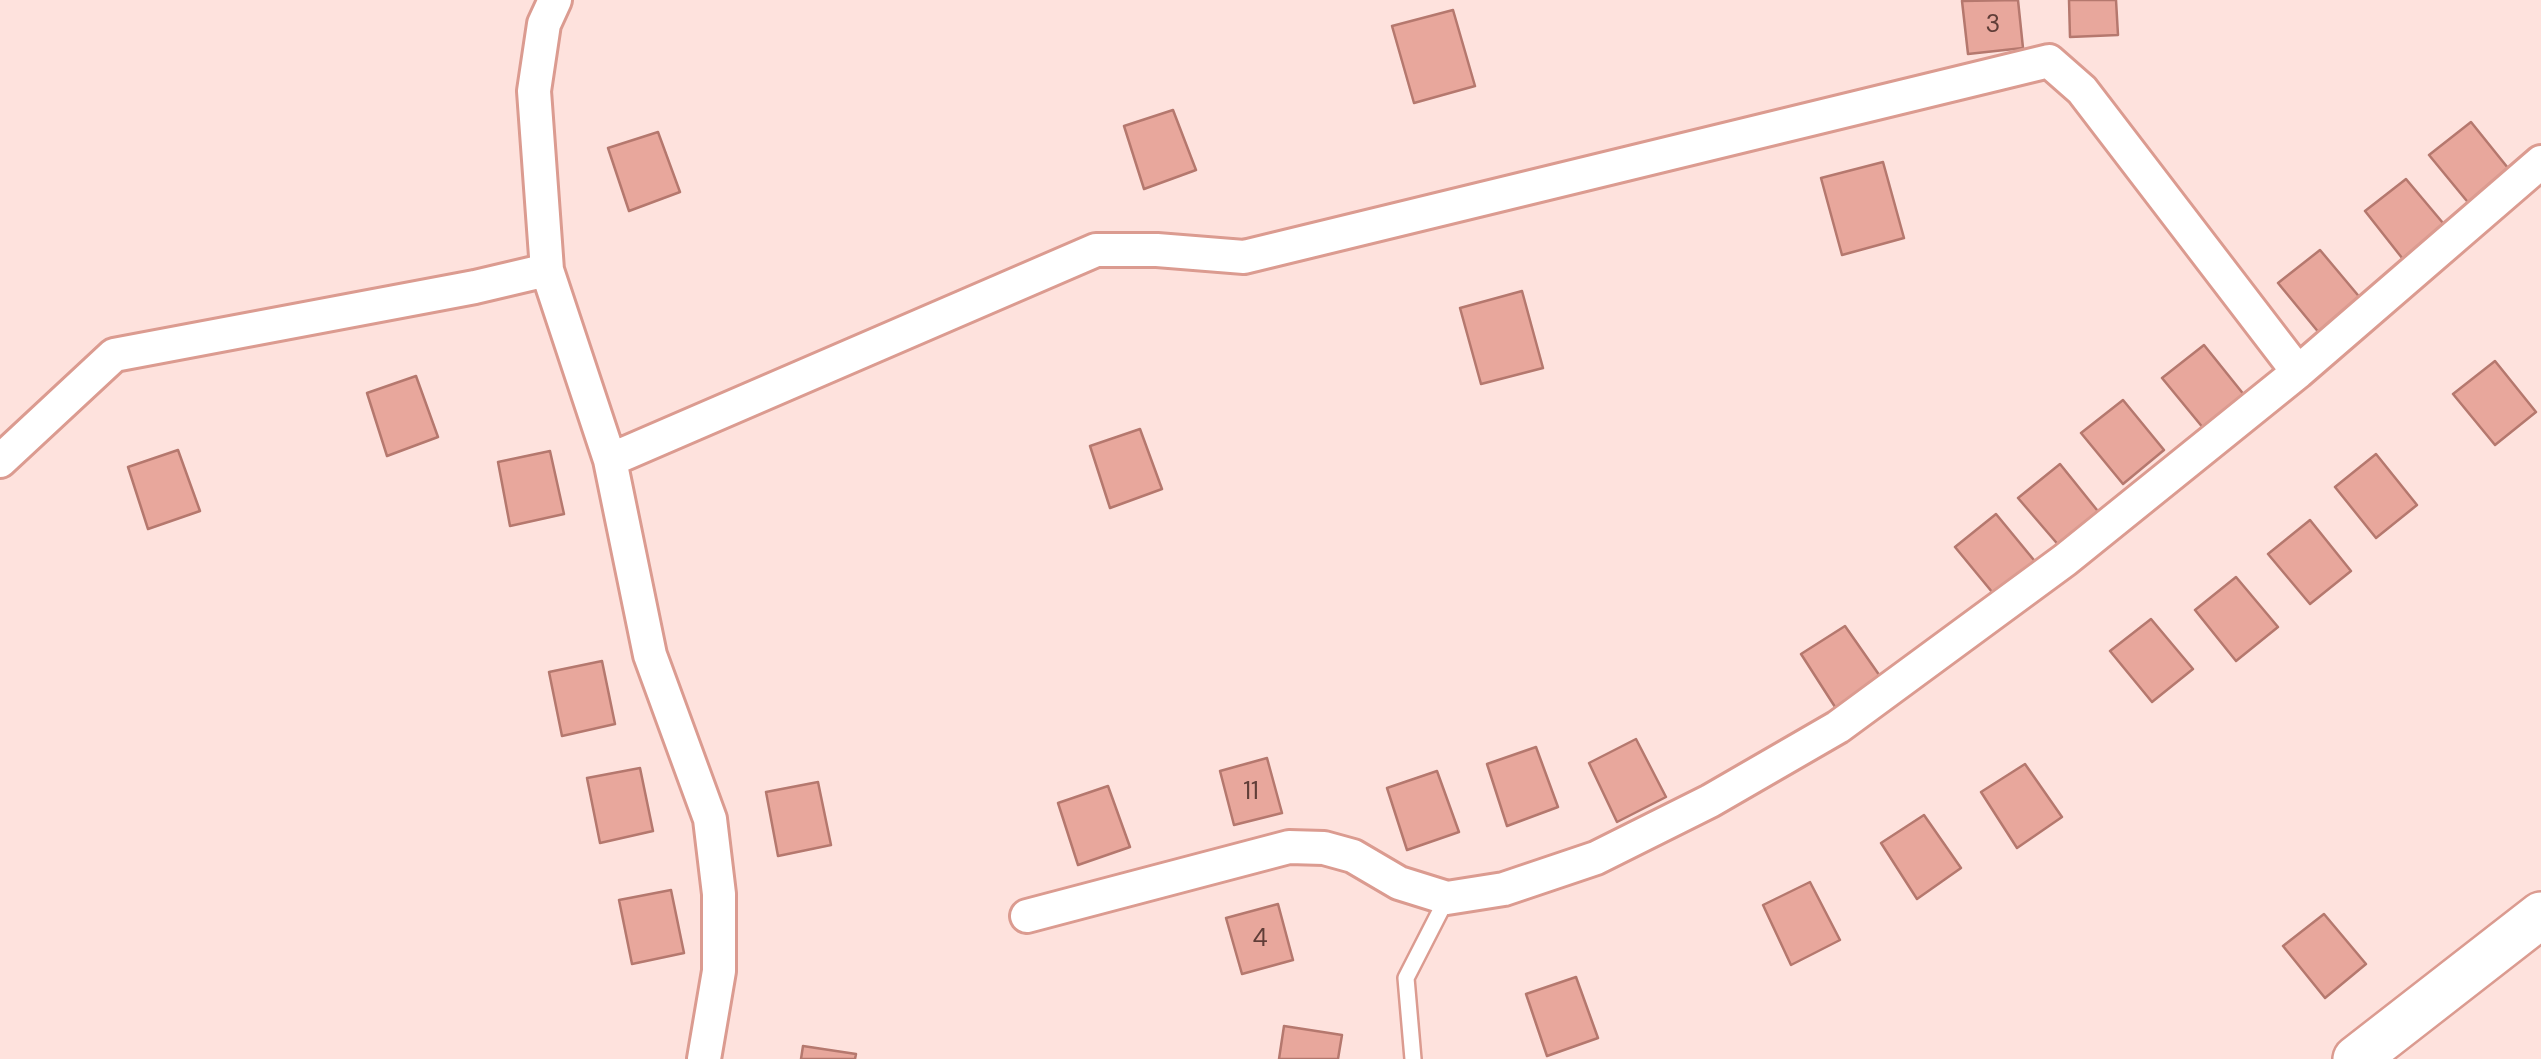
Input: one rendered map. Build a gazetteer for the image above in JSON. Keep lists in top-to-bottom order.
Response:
{
  "house_numbers": ["3", "11", "4"]
}
